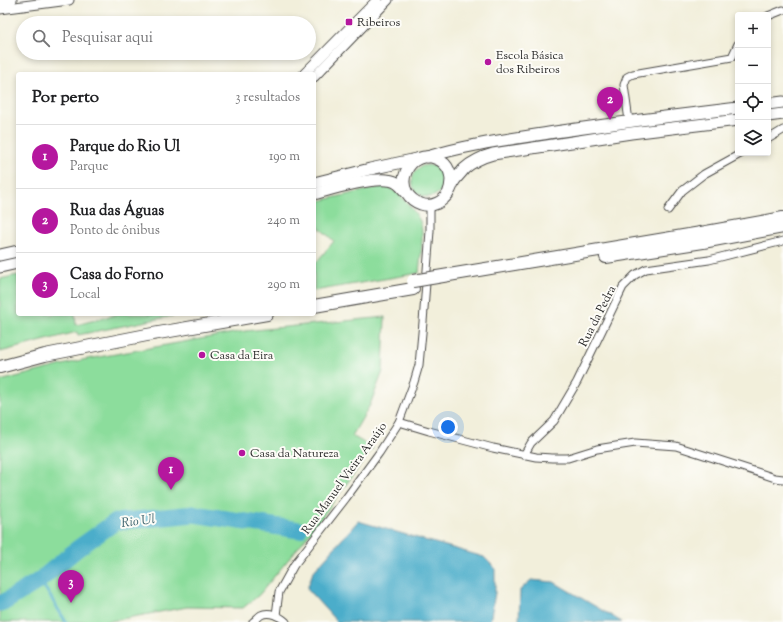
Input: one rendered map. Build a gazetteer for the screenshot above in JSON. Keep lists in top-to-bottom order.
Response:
{
  "streets": {
    "street": ["Rua da Pedra", "Rua Manuel Vieira Araújo"]
  },
  "water": ["Rio Ul"],
  "places": {
    "transit": ["Ribeiros"],
    "other": ["Escola Básica dos Ribeiros", "Casa da Eira", "Casa da Natureza"]
  },
  "page": {
    "map_buttons": ["+", "−"],
    "search": "Pesquisar aqui",
    "heading": ["Por perto", "3 resultados"],
    "pins": ["2", "1", "3"],
    "list": [
      {
        "mark": "1",
        "name": "Parque do Rio Ul",
        "note": "Parque",
        "value": "190 m"
      },
      {
        "mark": "2",
        "name": "Rua das Águas",
        "note": "Ponto de ônibus",
        "value": "240 m"
      },
      {
        "mark": "3",
        "name": "Casa do Forno",
        "note": "Local",
        "value": "290 m"
      }
    ]
  }
}
